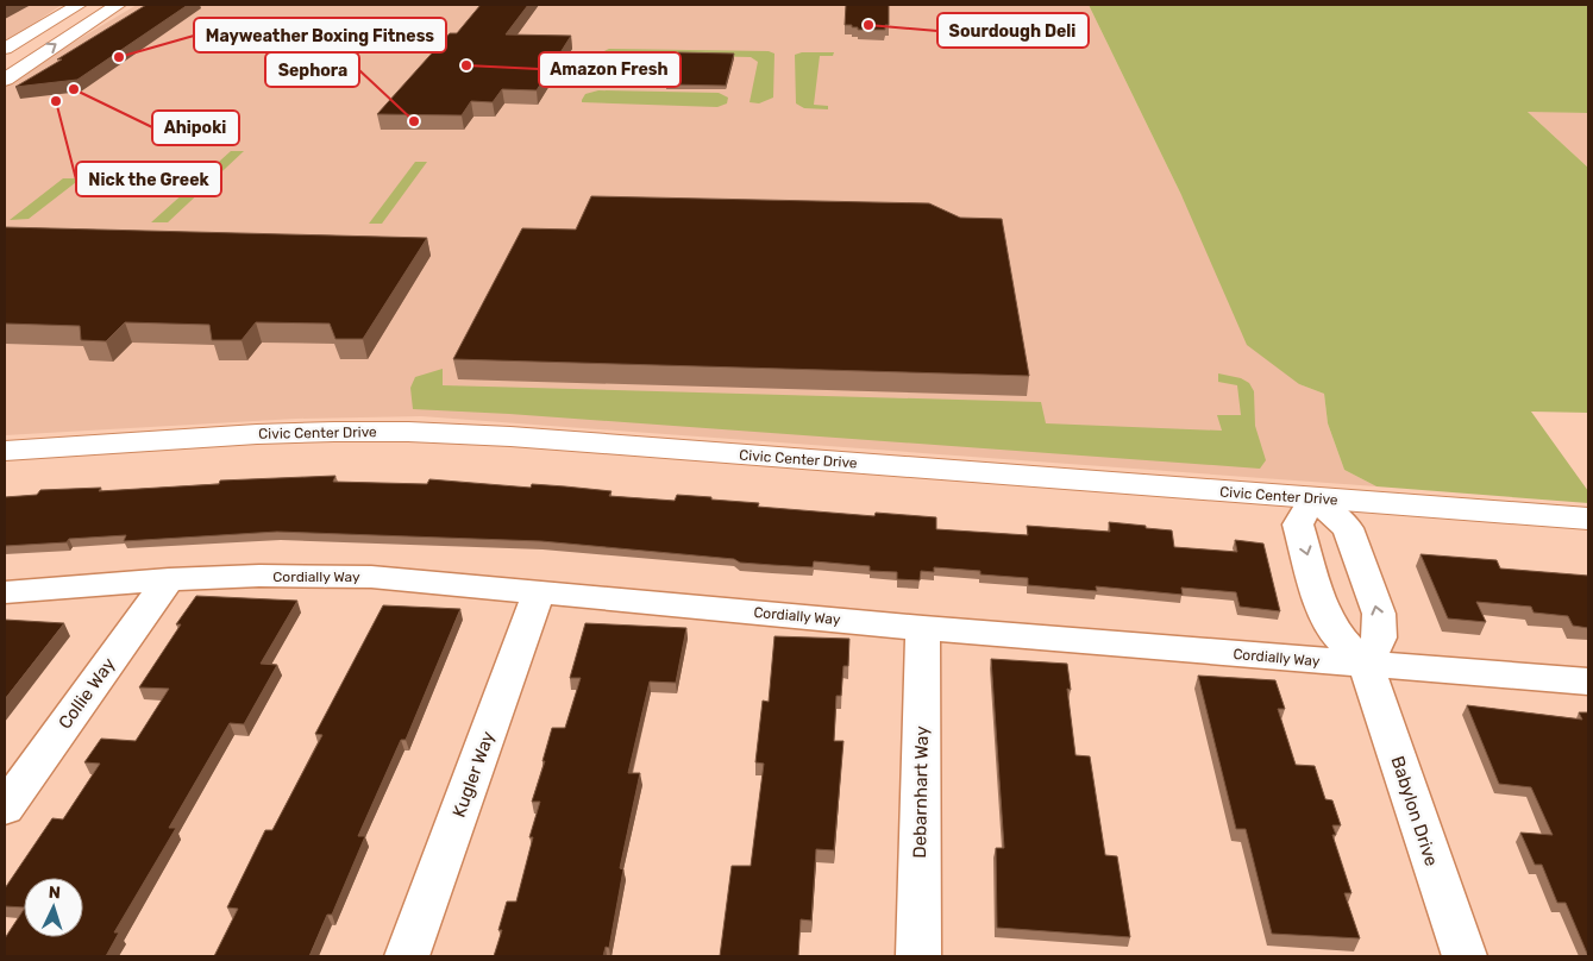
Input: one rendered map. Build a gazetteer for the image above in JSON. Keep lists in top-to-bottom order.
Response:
{
  "streets": {
    "street": [
      "Civic Center Drive",
      "Cordially Way",
      "Collie Way",
      "Kugler Way",
      "Debarnhart Way",
      "Babylon Drive"
    ]
  },
  "crossings": [
    ["Civic Center Drive", "Babylon Drive"],
    ["Cordially Way", "Collie Way"],
    ["Cordially Way", "Kugler Way"],
    ["Cordially Way", "Debarnhart Way"],
    ["Cordially Way", "Babylon Drive"]
  ],
  "places": [
    "Sourdough Deli",
    "Mayweather Boxing Fitness",
    "Amazon Fresh",
    "Ahipoki",
    "Nick the Greek",
    "Sephora"
  ],
  "north": "top"
}
